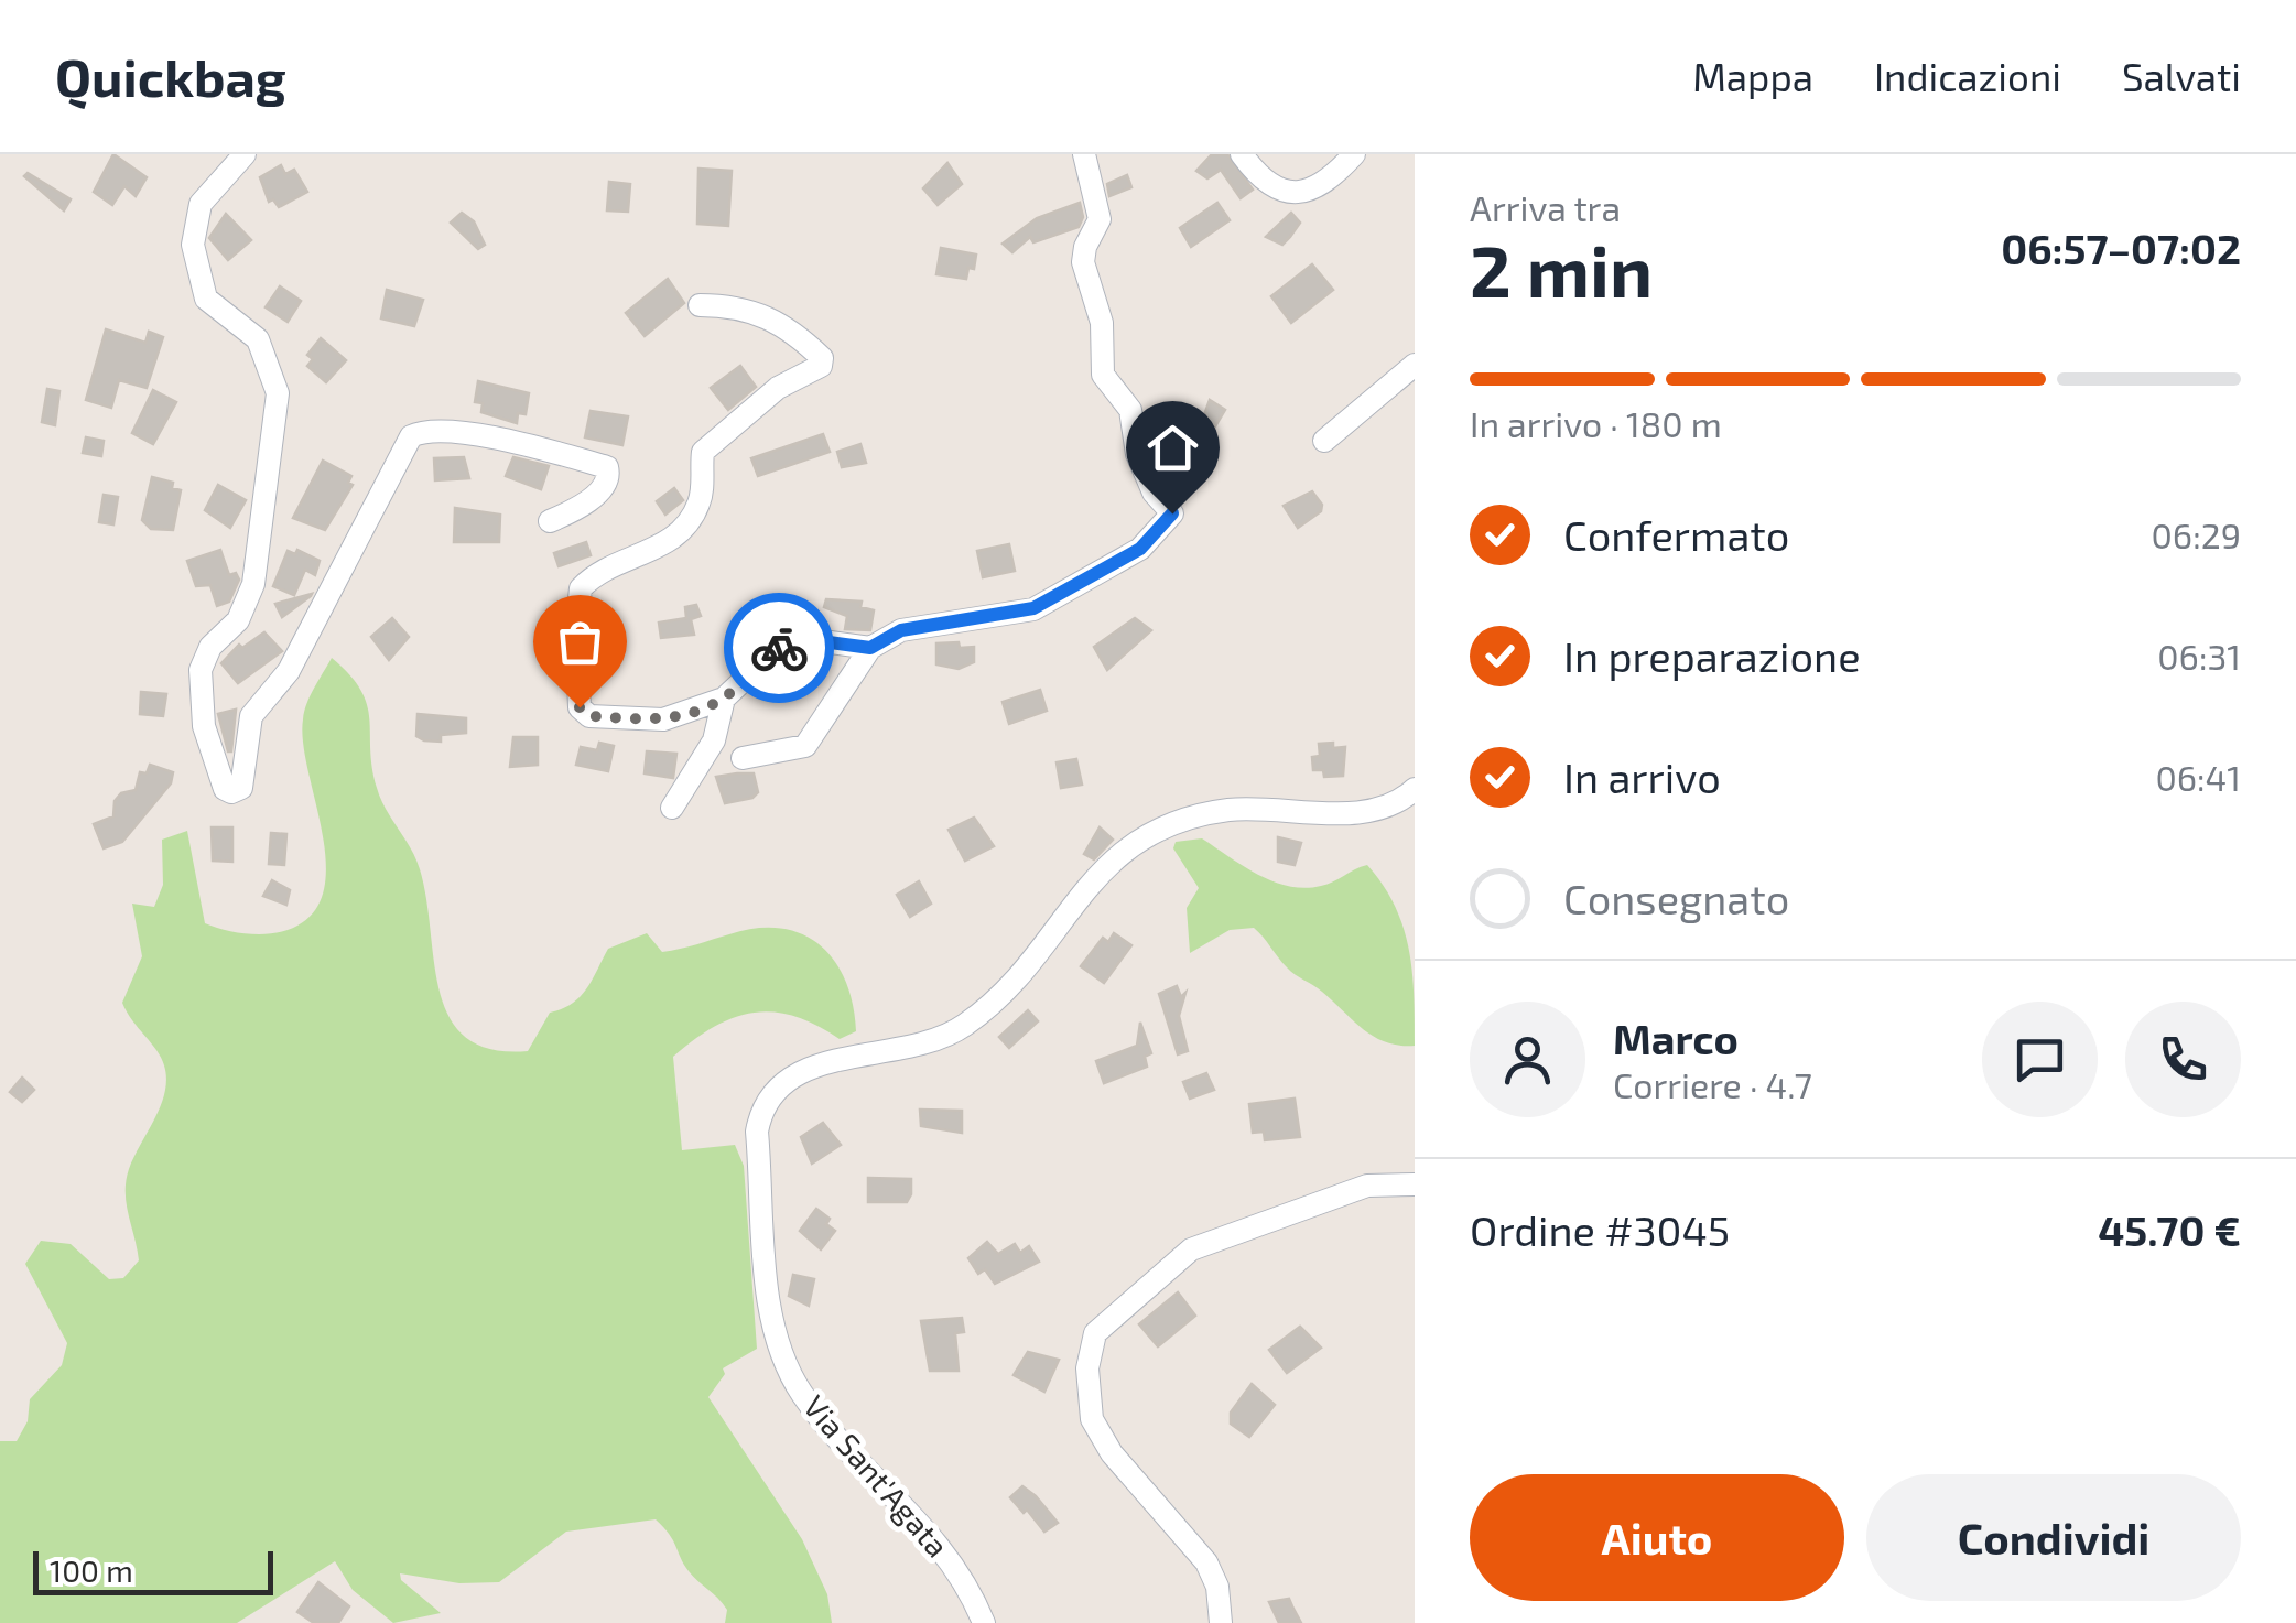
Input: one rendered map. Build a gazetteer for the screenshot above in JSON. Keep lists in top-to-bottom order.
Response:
{
  "streets": {
    "street": ["Via Sant'Agata"]
  },
  "scale_bar": "100 m",
  "page": {
    "header": "Quickbag",
    "nav": ["Mappa", "Indicazioni", "Salvati"],
    "heading": ["2 min", "Arriva tra", "06:57–07:02"],
    "panel": [
      "Marco",
      "Corriere · 4.7",
      "Ordine #3045",
      "45.70 €"
    ],
    "bar": "In arrivo · 180 m",
    "list": [
      ["Confermato", "06:29"],
      ["In preparazione", "06:31"],
      ["In arrivo", "06:41"],
      "Consegnato"
    ],
    "buttons": ["Aiuto", "Condividi"],
    "scale": "100 m"
  }
}
